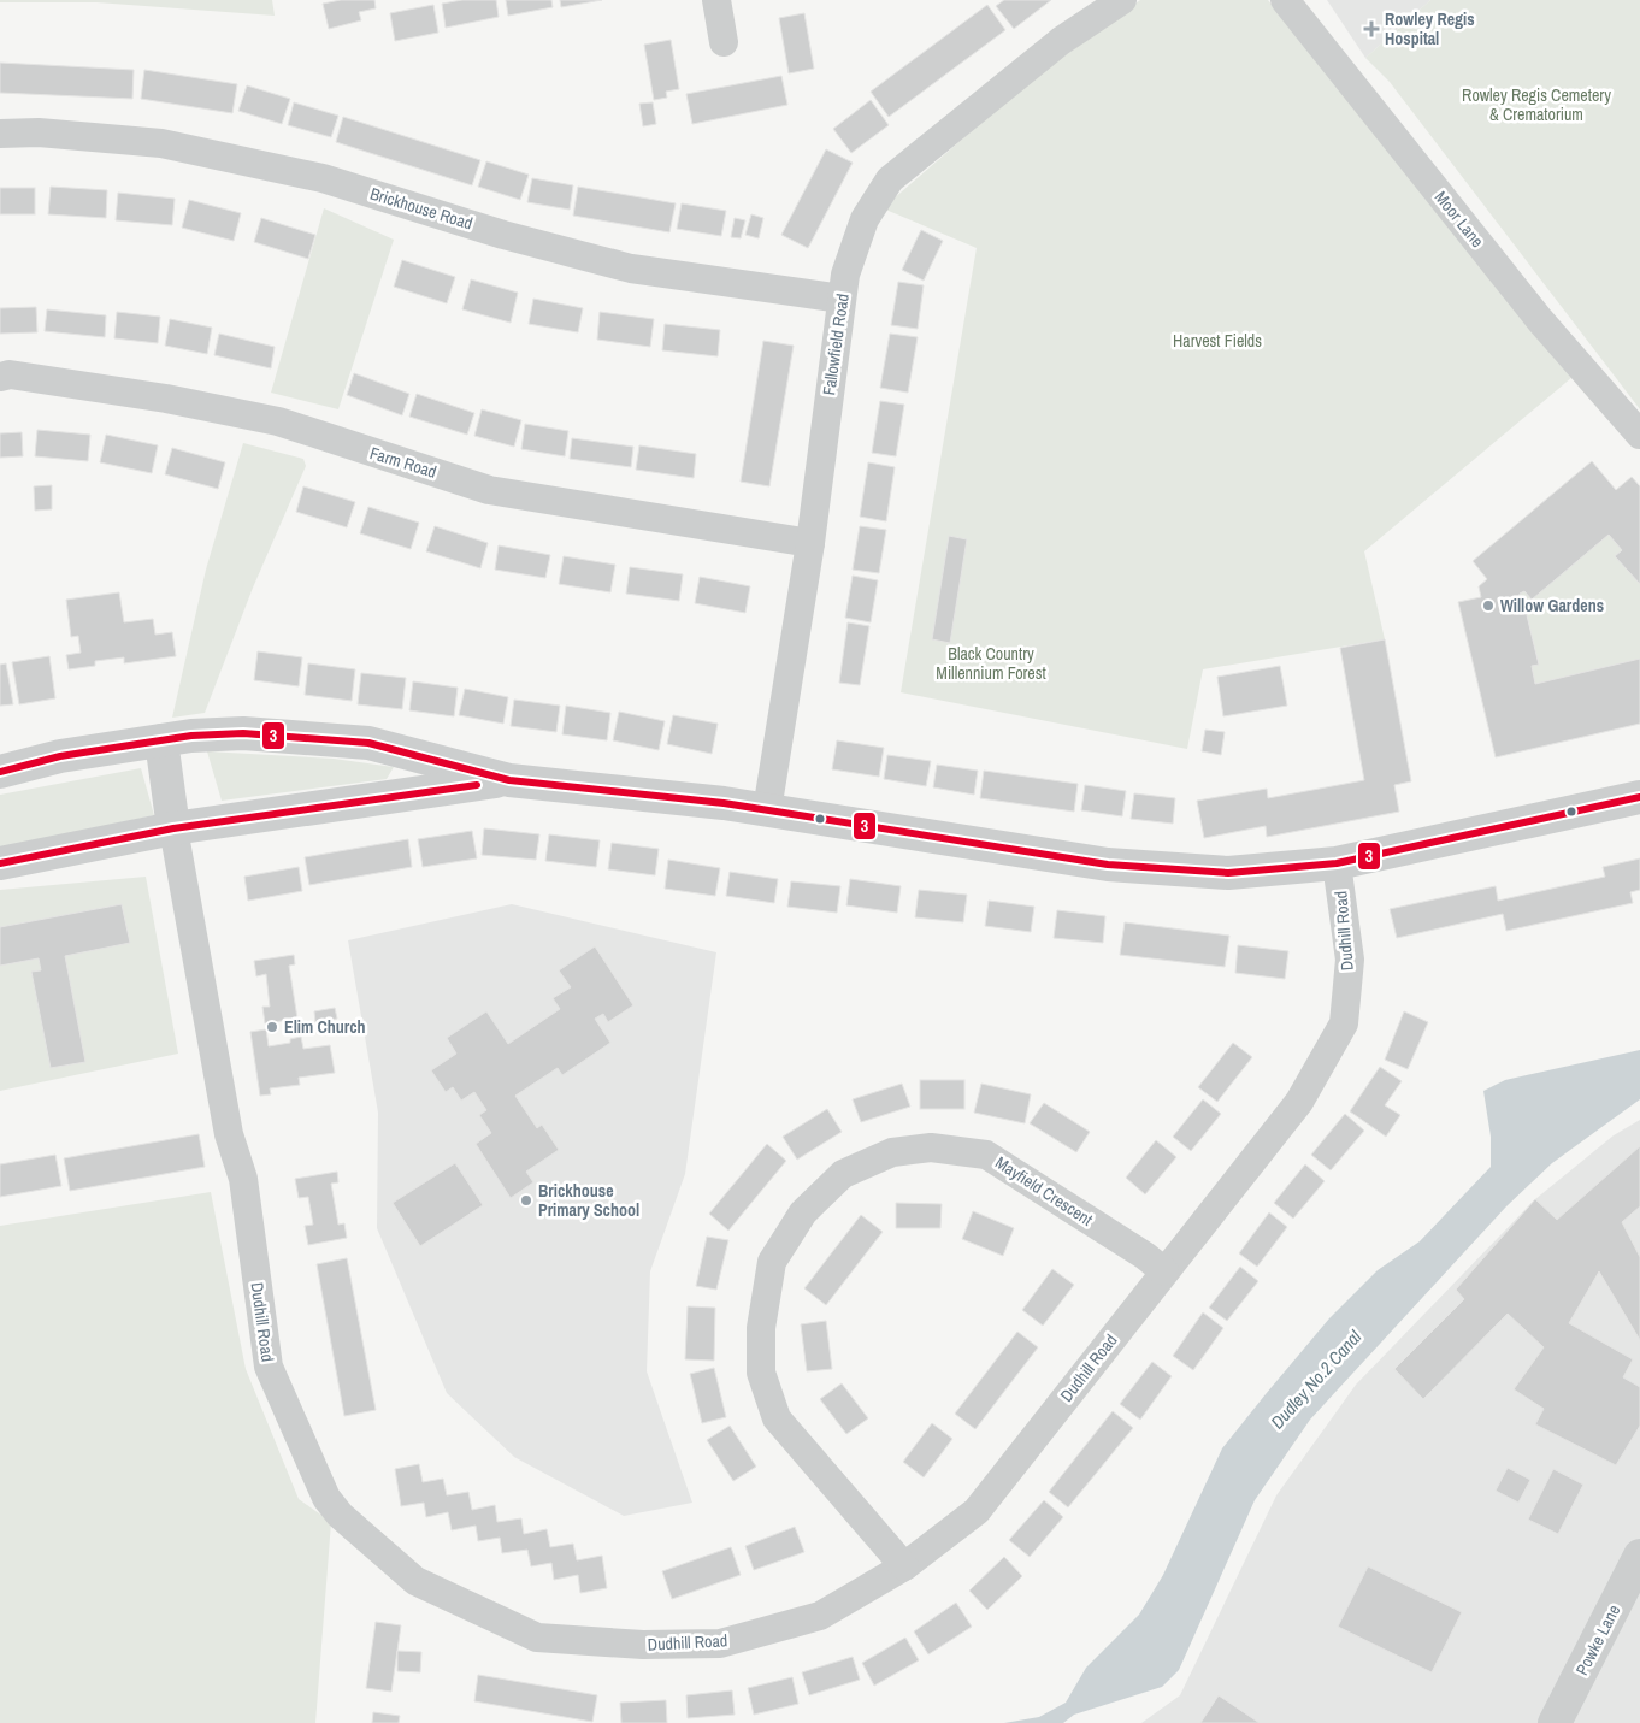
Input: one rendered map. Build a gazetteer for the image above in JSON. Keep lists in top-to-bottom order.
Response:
{
  "streets": {
    "street": [
      "Brickhouse Road",
      "Moor Lane",
      "Fallowfield Road",
      "Farm Road",
      "Dudhill Road",
      "Mayfield Crescent",
      "Powke Lane"
    ]
  },
  "crossings": [
    ["Brickhouse Road", "Fallowfield Road"],
    ["Fallowfield Road", "Farm Road"],
    ["Dudhill Road", "Mayfield Crescent"]
  ],
  "water": ["Dudley No.2 Canal"],
  "parks": ["Rowley Regis Cemetery & Crematorium", "Harvest Fields", "Black Country Millennium Forest"],
  "places": {
    "health": ["Rowley Regis Hospital"],
    "other": ["Willow Gardens", "Elim Church", "Brickhouse Primary School"]
  },
  "lines": ["transit line 3"]
}
